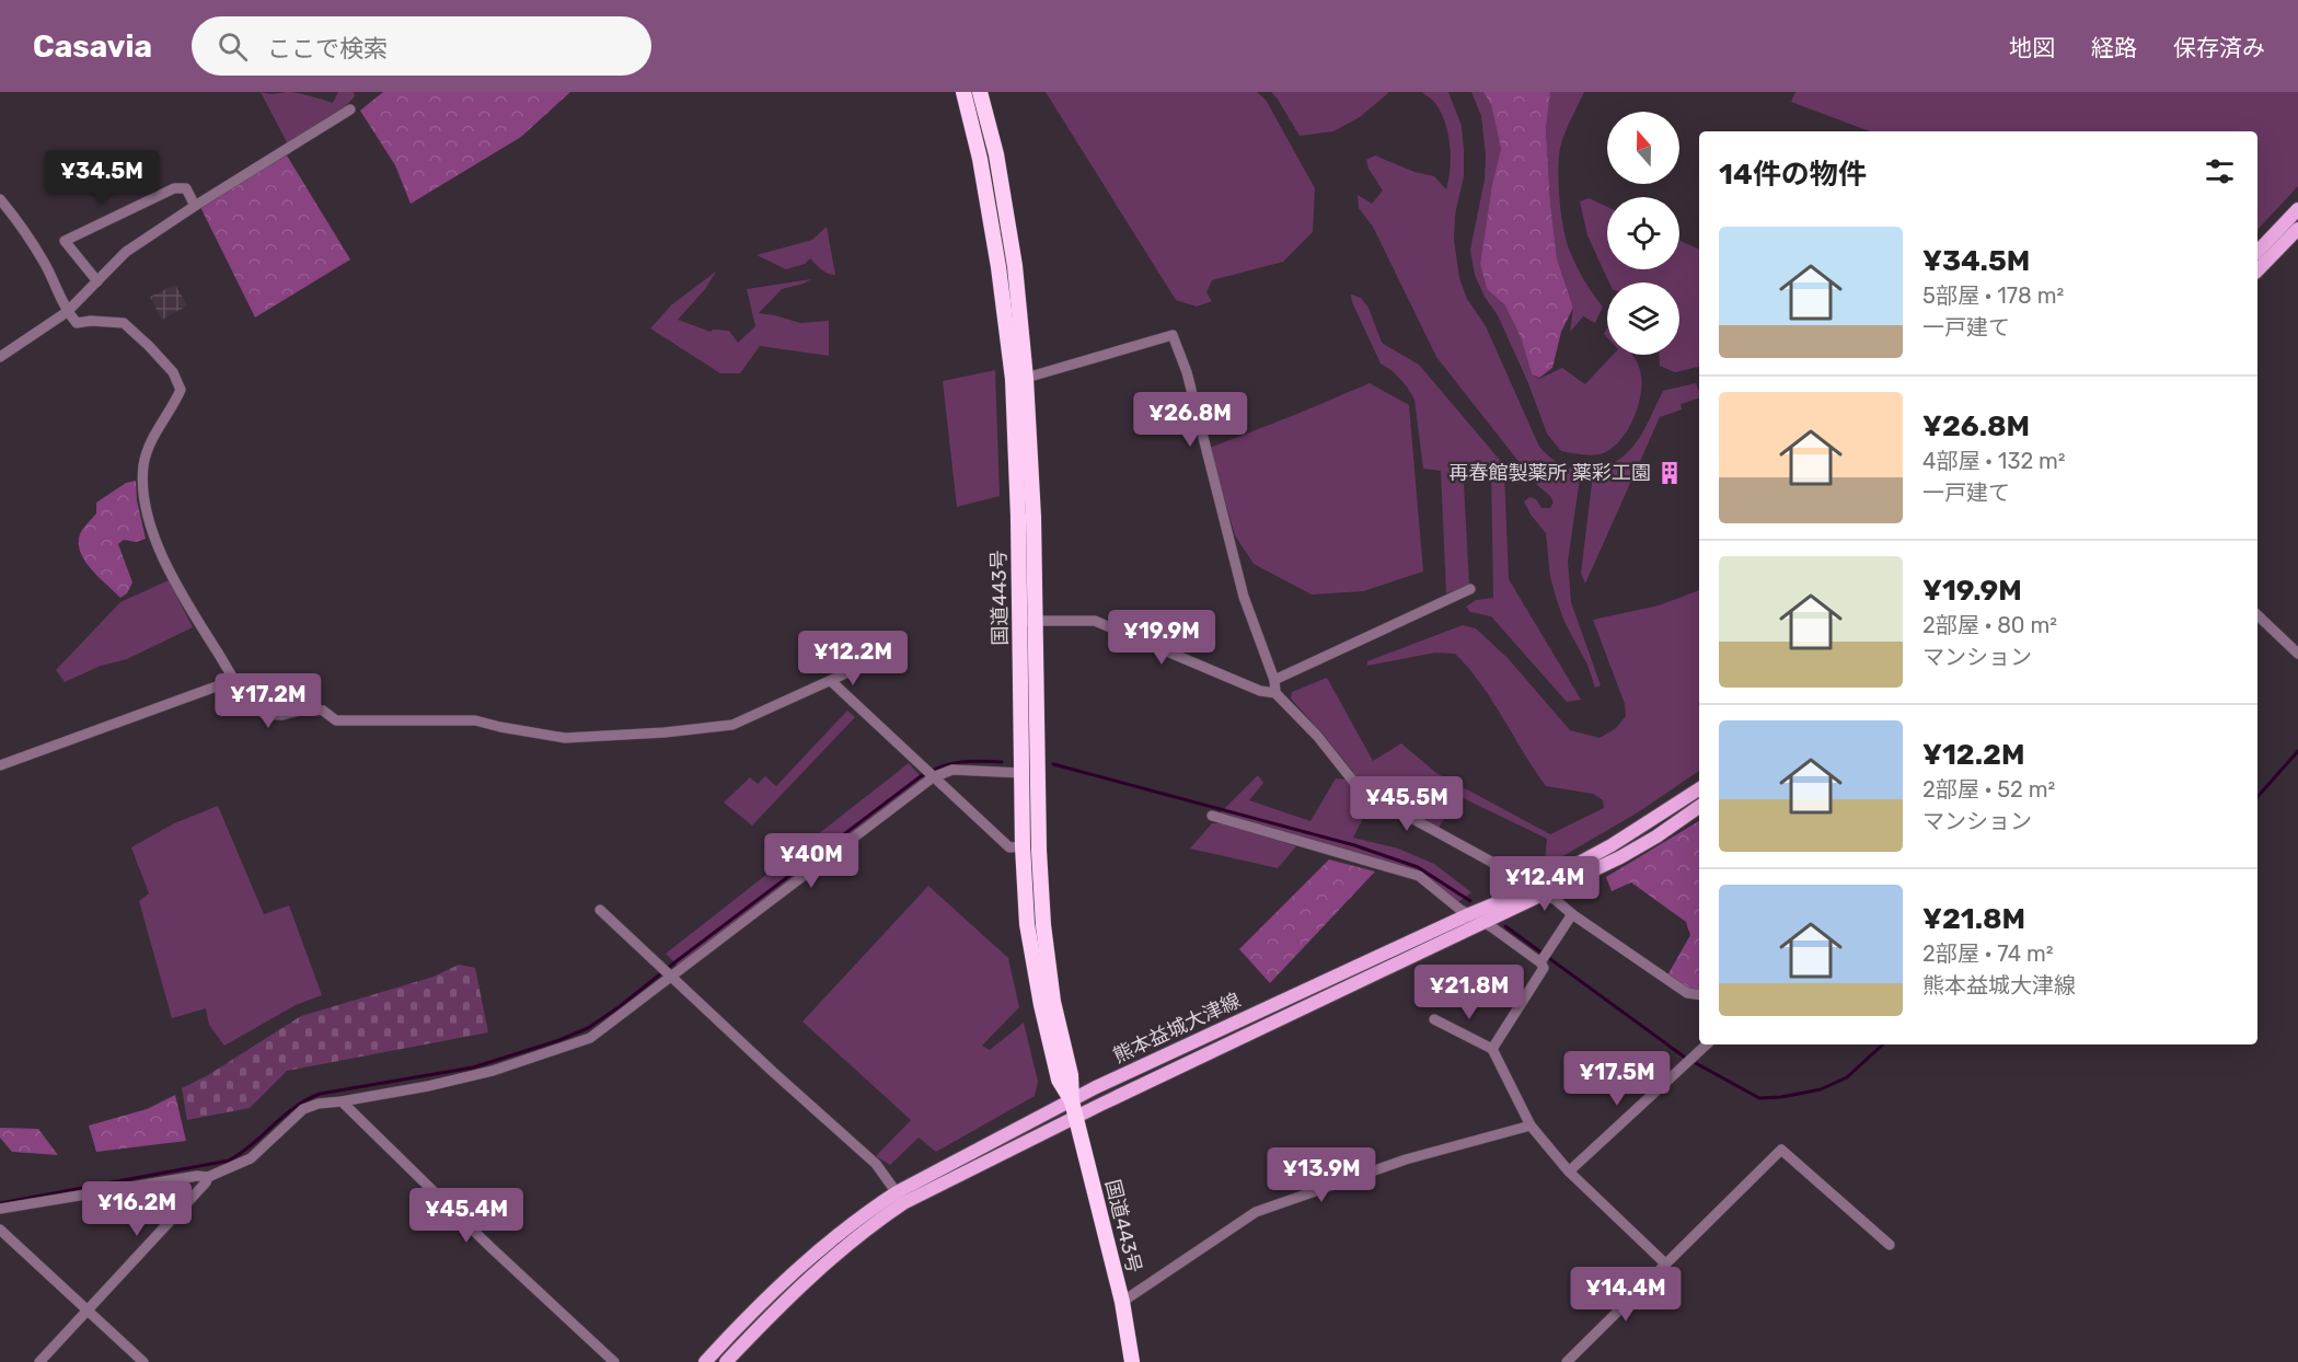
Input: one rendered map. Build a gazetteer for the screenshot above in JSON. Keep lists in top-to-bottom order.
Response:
{
  "streets": {
    "highway": ["国道443号"],
    "main road": ["熊本益城大津線"]
  },
  "crossings": [
    ["国道443号", "熊本益城大津線"]
  ],
  "places": {
    "building": ["再春館製薬所 薬彩工園"]
  },
  "north": "top",
  "page": {
    "header": "Casavia",
    "search": "ここで検索",
    "nav": ["地図", "経路", "保存済み"],
    "heading": "14件の物件",
    "price": [
      "¥34.5M",
      "¥26.8M",
      "¥19.9M",
      "¥12.2M",
      "¥17.2M",
      "¥45.5M",
      "¥40M",
      "¥12.4M",
      "¥21.8M",
      "¥17.5M",
      "¥13.9M",
      "¥16.2M",
      "¥45.4M",
      "¥14.4M"
    ],
    "list": [
      {
        "name": "¥34.5M",
        "note": "5部屋 · 178 m² · 一戸建て"
      },
      {
        "name": "¥26.8M",
        "note": "4部屋 · 132 m² · 一戸建て"
      },
      {
        "name": "¥19.9M",
        "note": "2部屋 · 80 m² · マンション"
      },
      {
        "name": "¥12.2M",
        "note": "2部屋 · 52 m² · マンション"
      },
      {
        "name": "¥21.8M",
        "note": "2部屋 · 74 m² · 熊本益城大津線"
      }
    ]
  }
}
